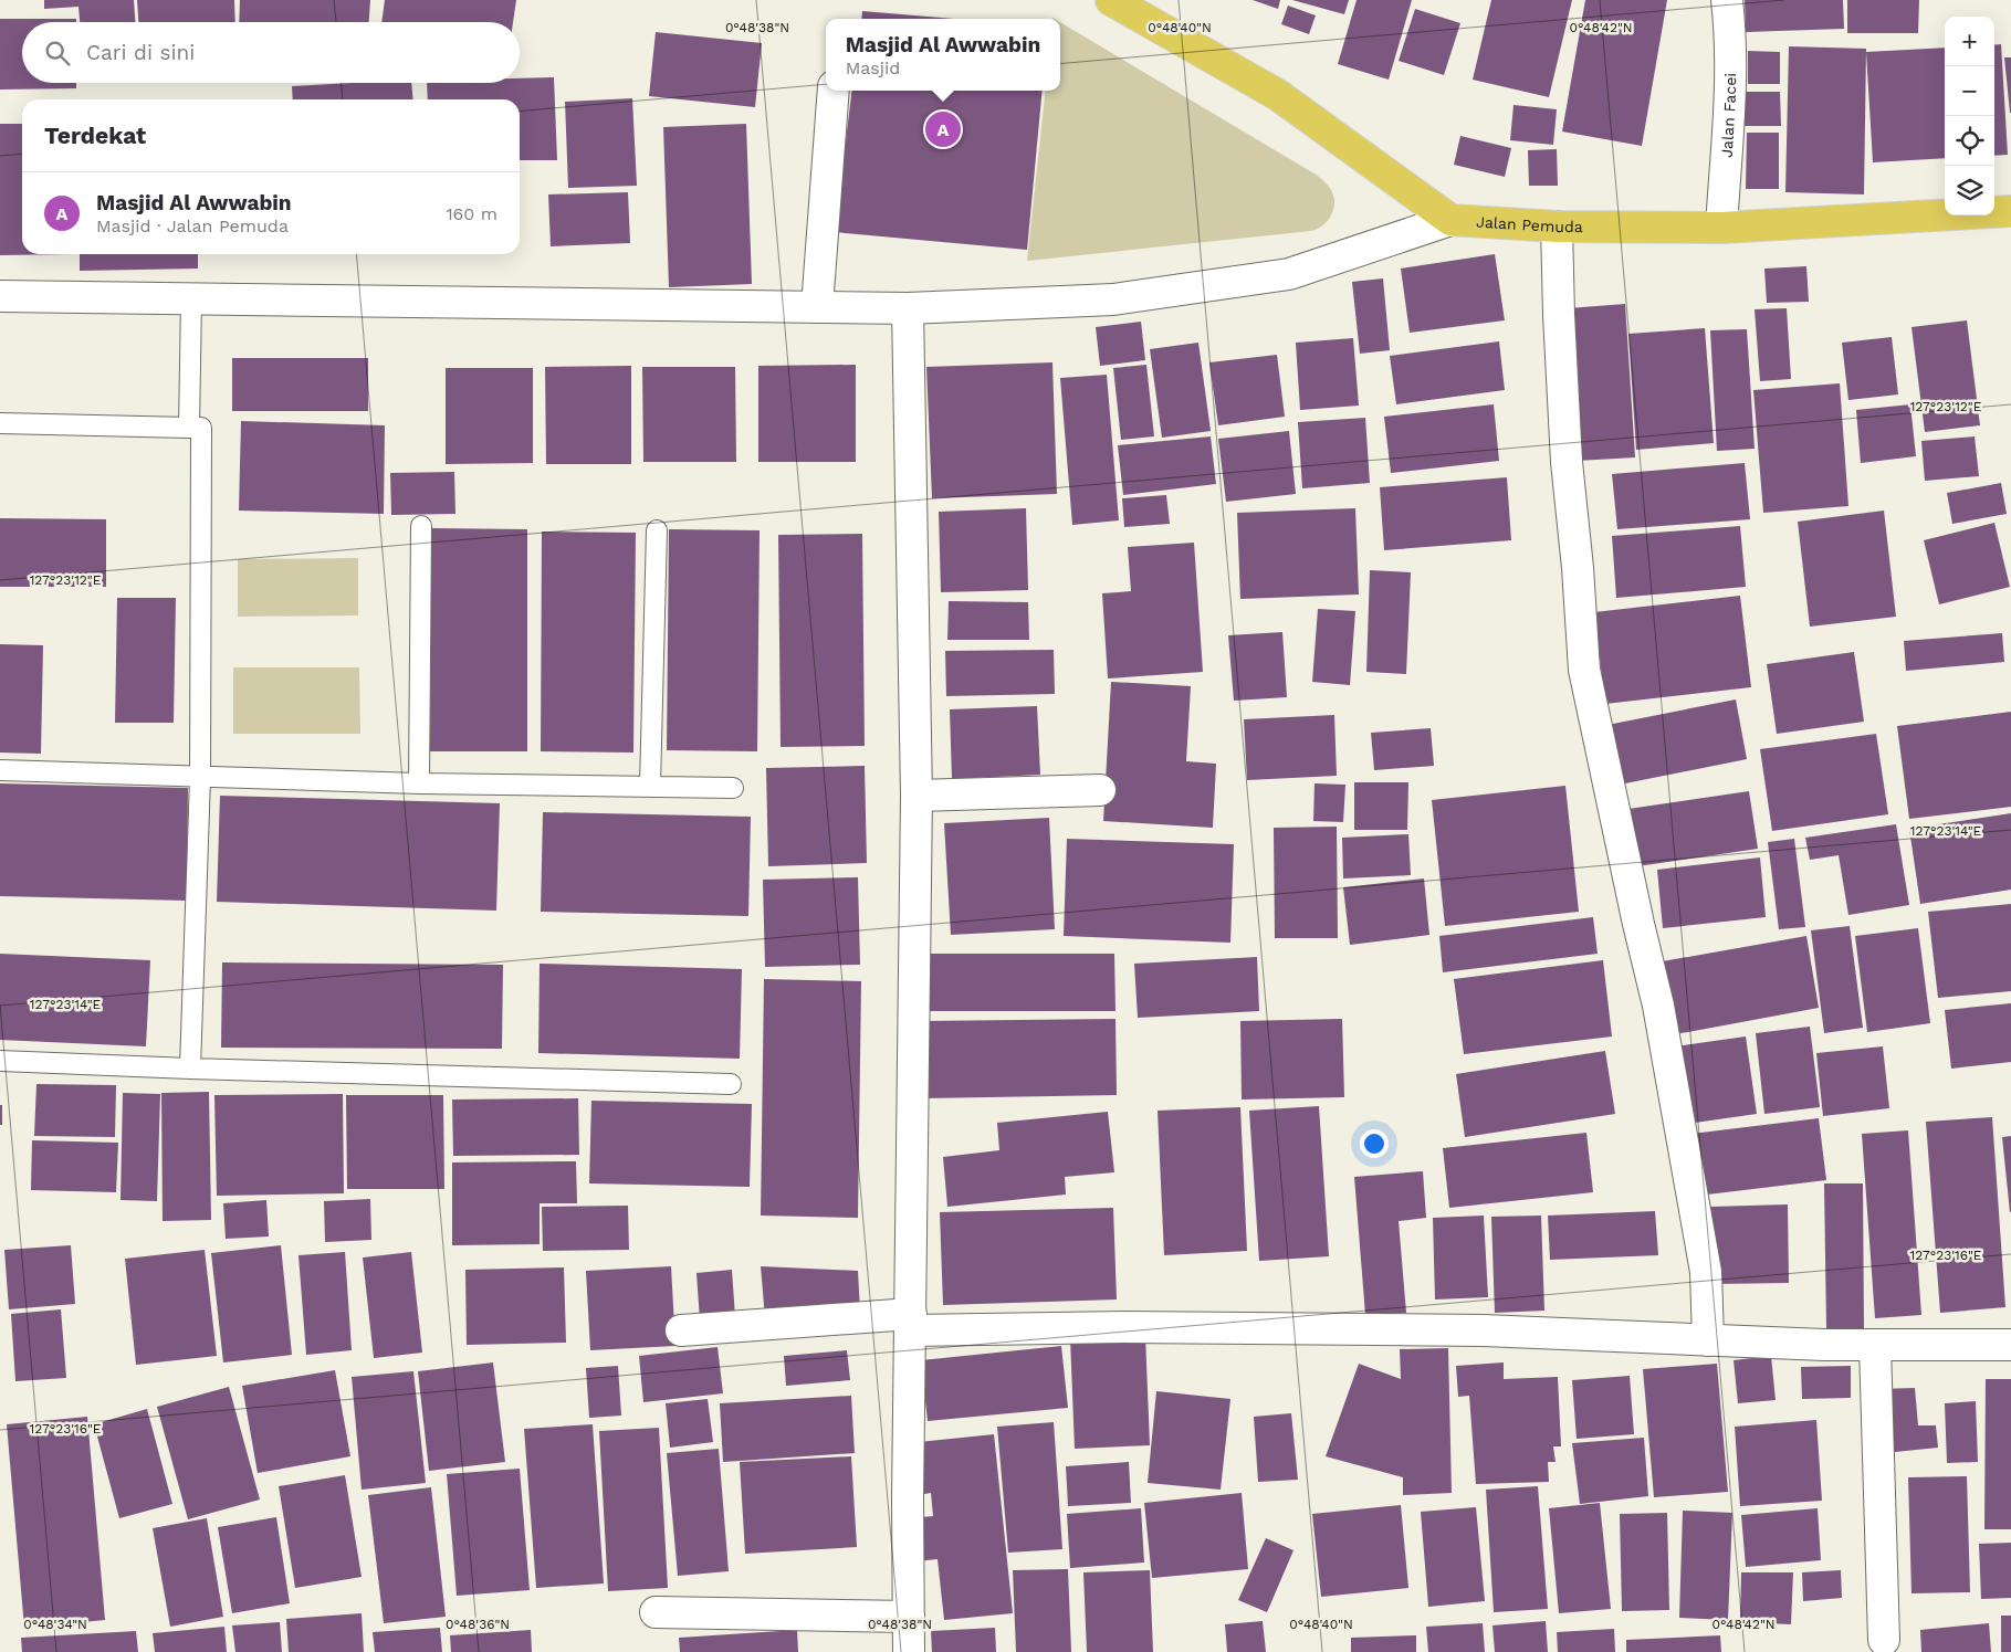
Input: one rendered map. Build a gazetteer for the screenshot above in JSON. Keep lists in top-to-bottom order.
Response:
{
  "streets": {
    "highway": ["Jalan Pemuda"],
    "street": ["Jalan Facei"]
  },
  "crossings": [
    ["Jalan Facei", "Jalan Pemuda"]
  ],
  "page": {
    "map_buttons": ["+", "−"],
    "popup": ["Masjid Al Awwabin", "Masjid"],
    "search": "Cari di sini",
    "heading": "Terdekat",
    "pins": "A",
    "list": [
      {
        "mark": "A",
        "name": "Masjid Al Awwabin",
        "note": "Masjid · Jalan Pemuda",
        "value": "160 m"
      }
    ]
  },
  "coordinates": [
    "0°48'38\"N",
    "0°48'40\"N",
    "0°48'42\"N",
    "127°23'12\"E",
    "127°23'14\"E",
    "127°23'16\"E",
    "0°48'34\"N",
    "0°48'36\"N"
  ]
}
